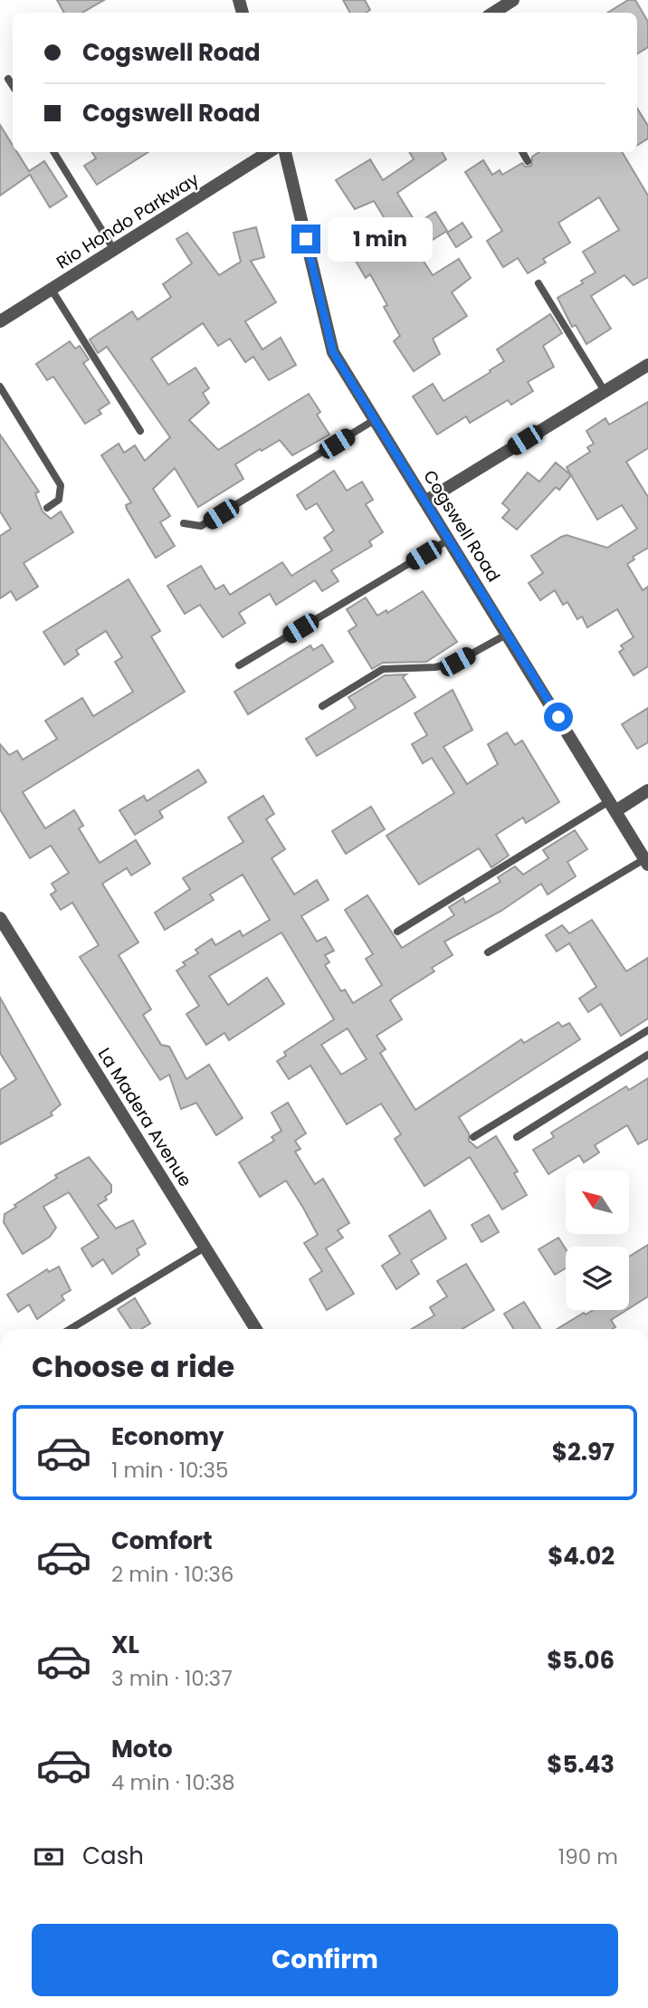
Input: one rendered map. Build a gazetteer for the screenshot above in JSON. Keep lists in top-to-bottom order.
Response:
{
  "streets": {
    "street": ["Rio Hondo Parkway", "Cogswell Road", "La Madera Avenue"]
  },
  "north": "top left",
  "page": {
    "banner": ["Cogswell Road", "Cogswell Road"],
    "bubble": "1 min",
    "heading": "Choose a ride",
    "list": [
      {
        "name": "Economy",
        "note": "1 min · 10:35",
        "value": "$2.97"
      },
      {
        "name": "Comfort",
        "note": "2 min · 10:36",
        "value": "$4.02"
      },
      {
        "name": "XL",
        "note": "3 min · 10:37",
        "value": "$5.06"
      },
      {
        "name": "Moto",
        "note": "4 min · 10:38",
        "value": "$5.43"
      }
    ],
    "pay": ["Cash", "190 m"],
    "buttons": "Confirm"
  }
}
